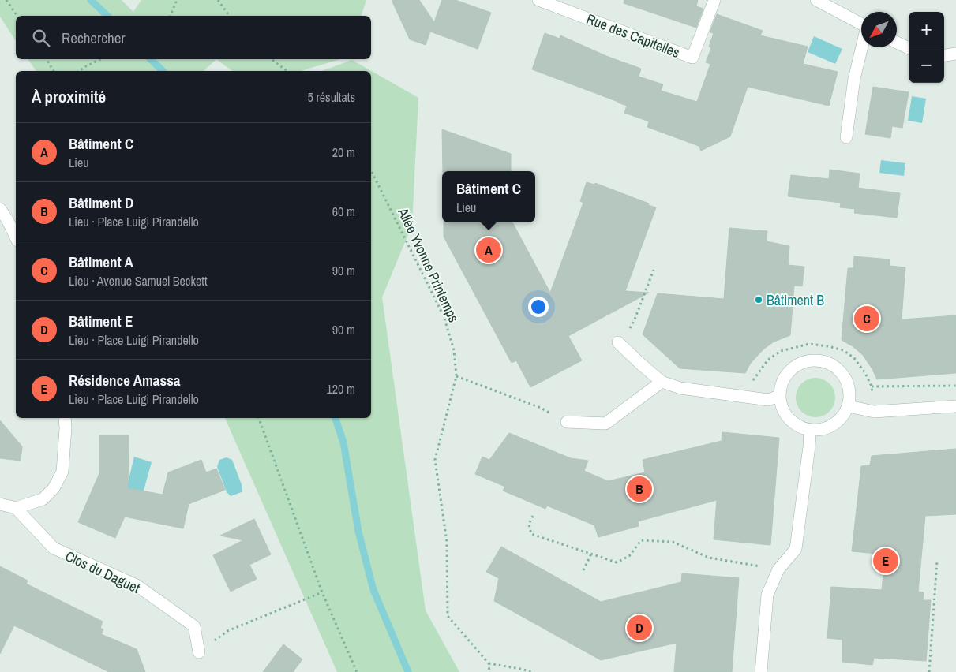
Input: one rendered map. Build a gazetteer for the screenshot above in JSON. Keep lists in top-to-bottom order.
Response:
{
  "streets": {
    "street": ["Rue des Capitelles", "Clos du Daguet"],
    "path": ["Allée Yvonne Printemps"]
  },
  "places": ["Bâtiment B"],
  "north": "bottom left",
  "page": {
    "map_buttons": ["+", "−"],
    "search": "Rechercher",
    "heading": ["À proximité", "5 résultats"],
    "list": [
      {
        "mark": "A",
        "name": "Bâtiment C",
        "note": "Lieu",
        "value": "20 m"
      },
      {
        "mark": "B",
        "name": "Bâtiment D",
        "note": "Lieu · Place Luigi Pirandello",
        "value": "60 m"
      },
      {
        "mark": "C",
        "name": "Bâtiment A",
        "note": "Lieu · Avenue Samuel Beckett",
        "value": "90 m"
      },
      {
        "mark": "D",
        "name": "Bâtiment E",
        "note": "Lieu · Place Luigi Pirandello",
        "value": "90 m"
      },
      {
        "mark": "E",
        "name": "Résidence Amassa",
        "note": "Lieu · Place Luigi Pirandello",
        "value": "120 m"
      }
    ],
    "popup": ["Bâtiment C", "Lieu"],
    "pins": [
      "A",
      "C",
      "B",
      "E",
      "D"
    ]
  }
}
